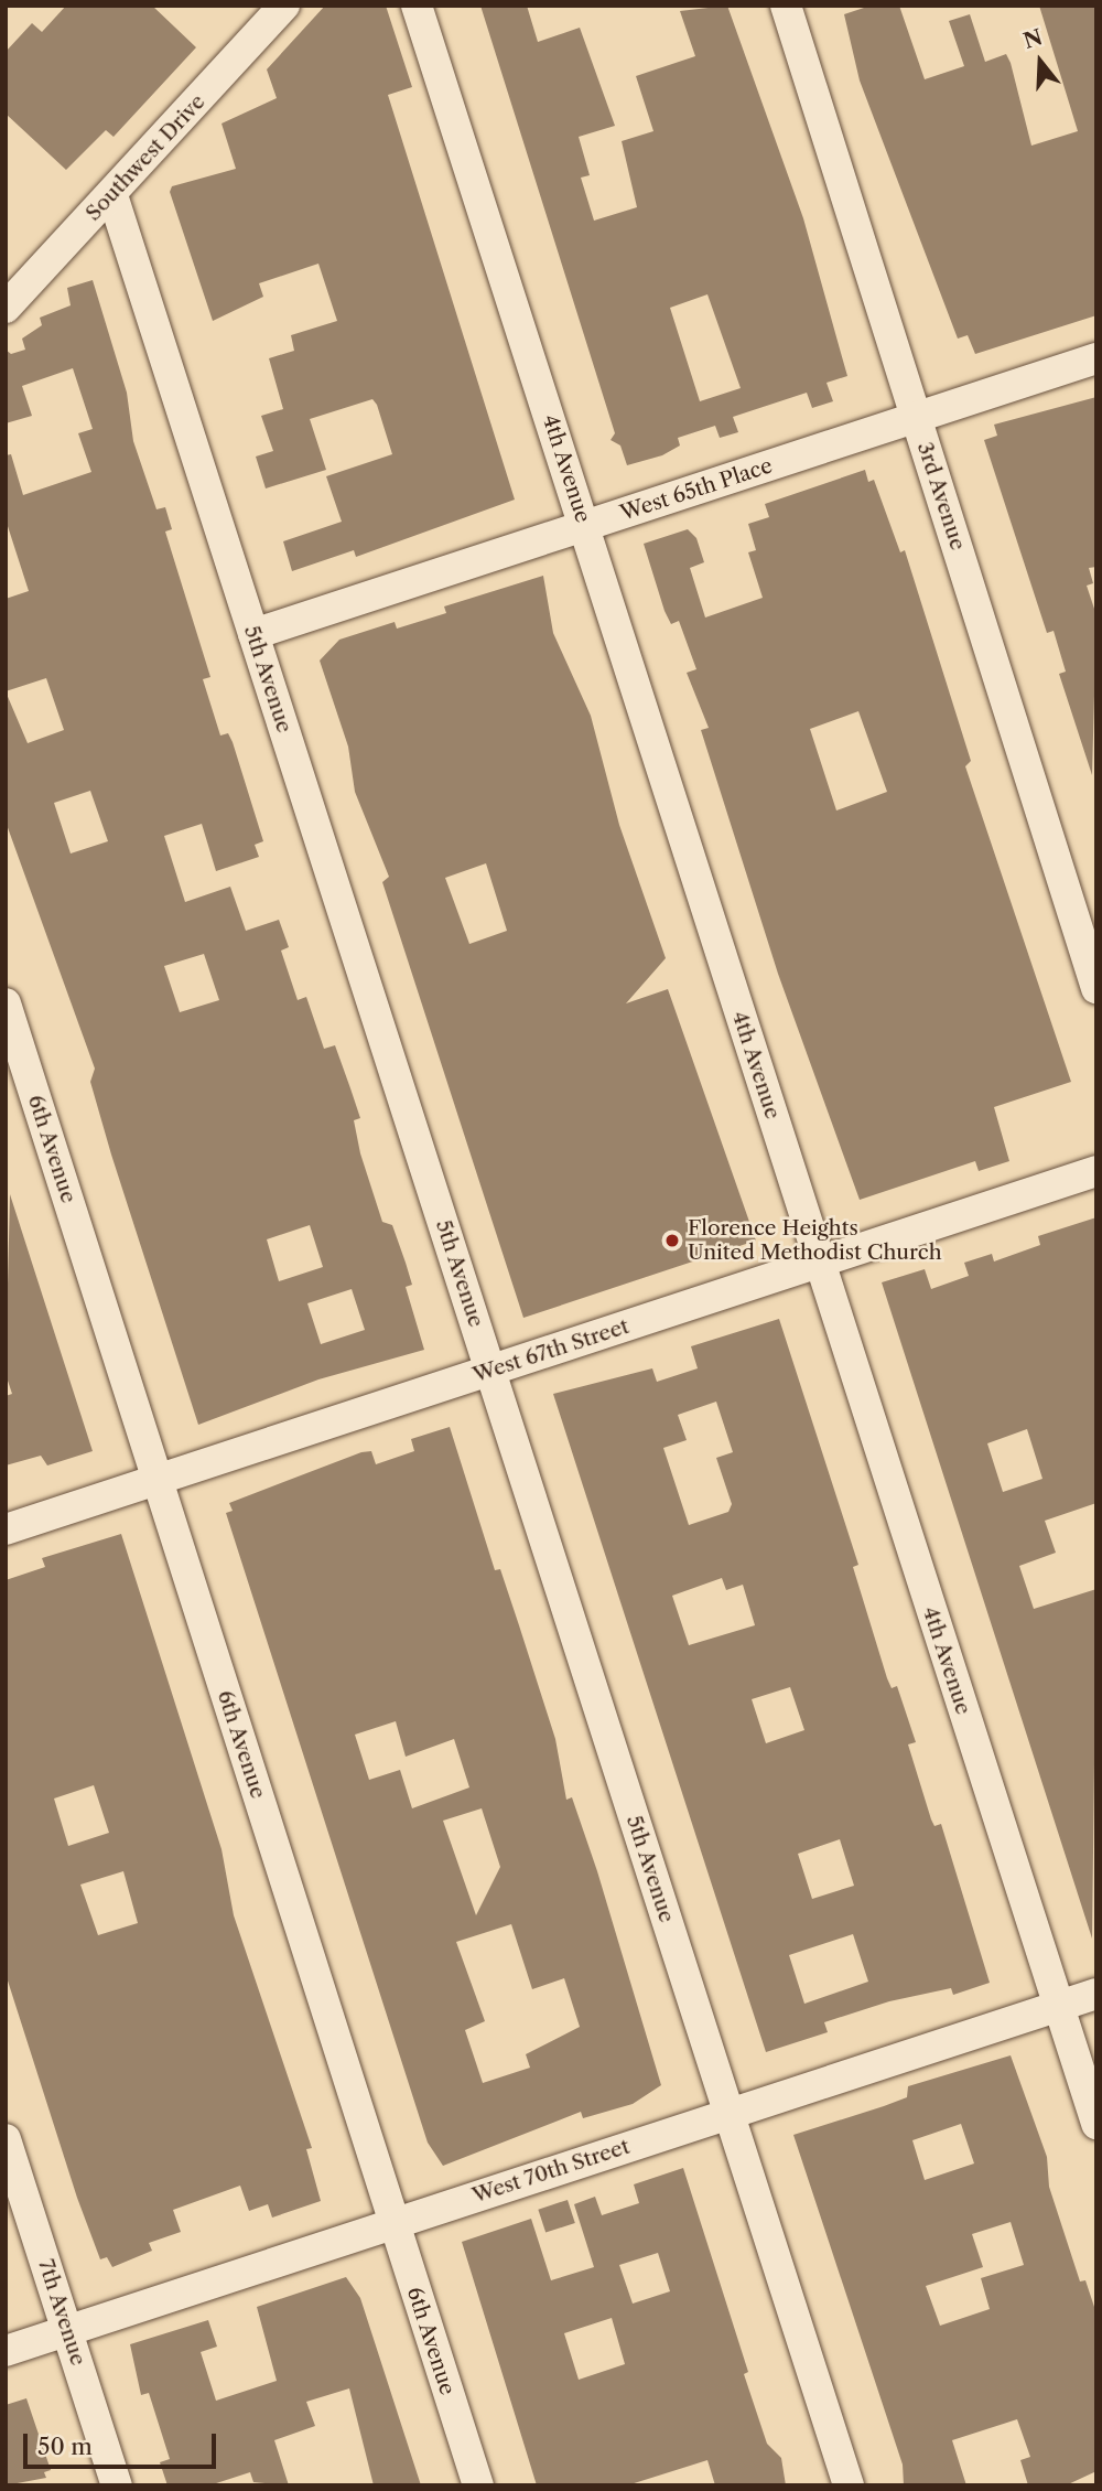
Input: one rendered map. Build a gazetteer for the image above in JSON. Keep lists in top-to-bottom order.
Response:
{
  "streets": {
    "street": [
      "Southwest Drive",
      "4th Avenue",
      "West 65th Place",
      "3rd Avenue",
      "5th Avenue",
      "6th Avenue",
      "West 67th Street",
      "West 70th Street",
      "7th Avenue"
    ]
  },
  "crossings": [
    ["Southwest Drive", "5th Avenue"],
    ["4th Avenue", "West 65th Place"],
    ["4th Avenue", "West 67th Street"],
    ["4th Avenue", "West 70th Street"],
    ["West 65th Place", "3rd Avenue"],
    ["West 65th Place", "5th Avenue"],
    ["5th Avenue", "West 67th Street"],
    ["5th Avenue", "West 70th Street"],
    ["6th Avenue", "West 67th Street"],
    ["6th Avenue", "West 70th Street"],
    ["West 70th Street", "7th Avenue"]
  ],
  "places": ["Florence Heights United Methodist Church"],
  "scale_bar": "50 m",
  "north": "top"
}
